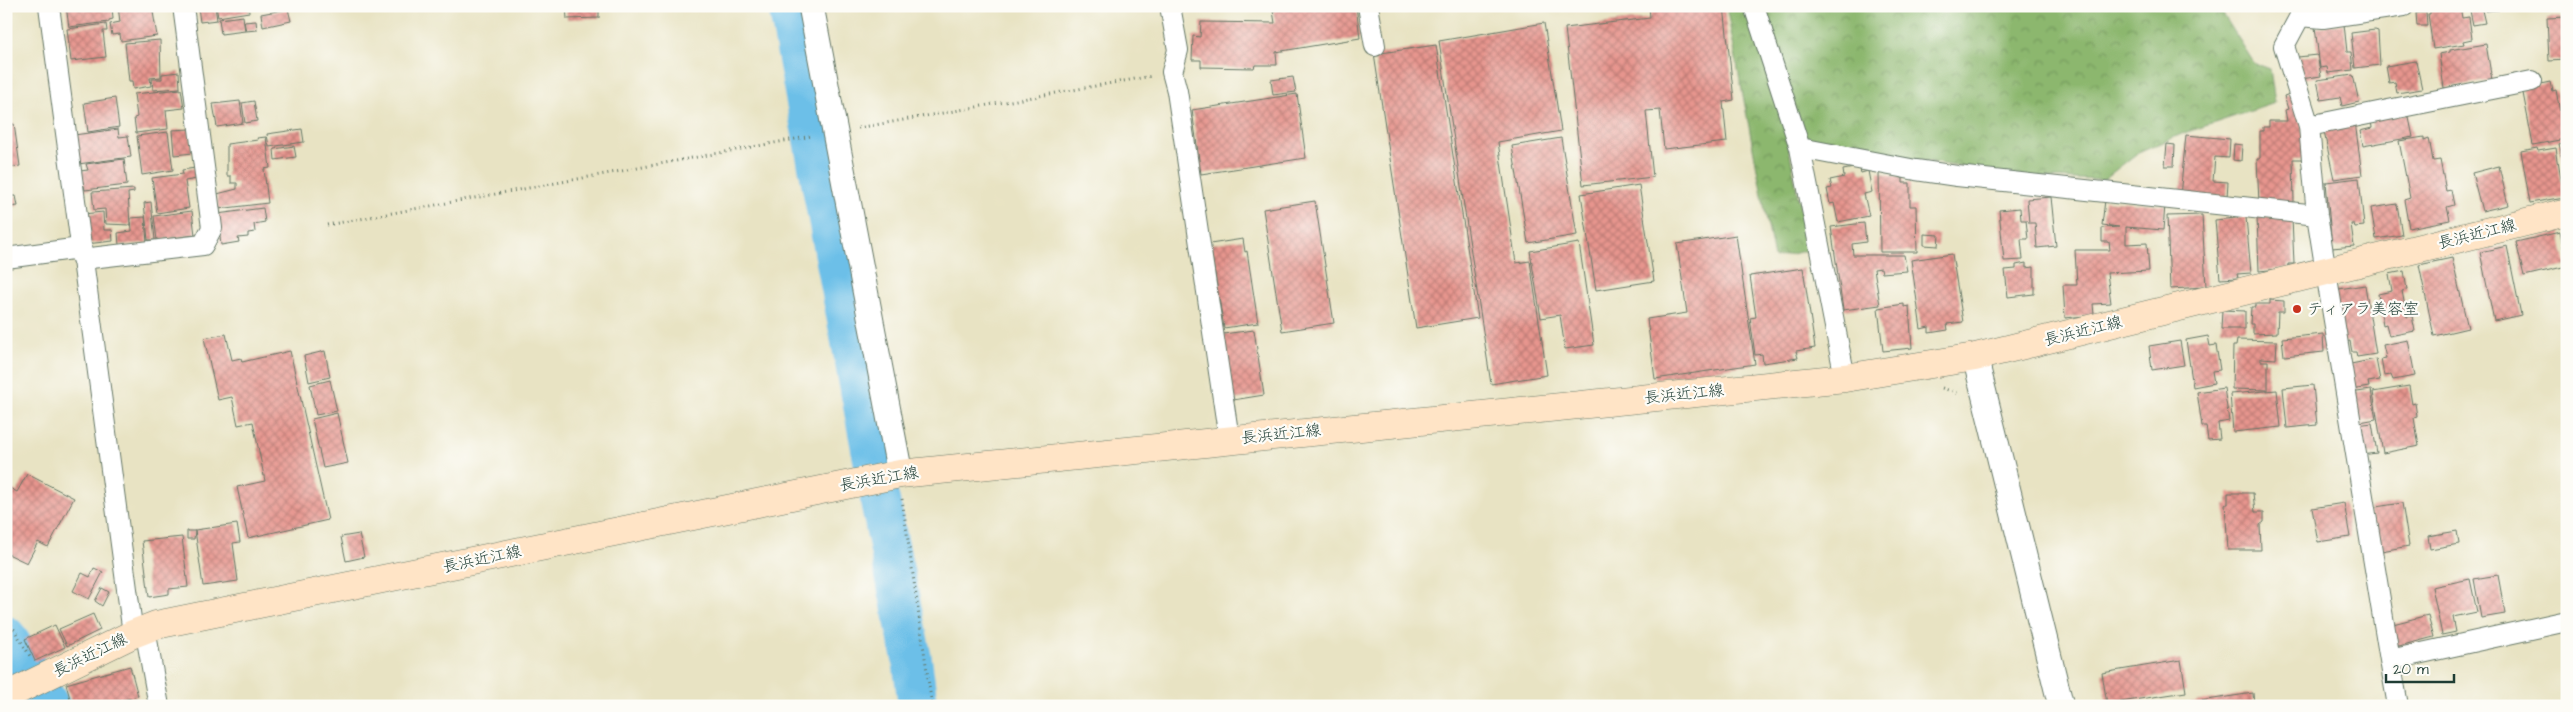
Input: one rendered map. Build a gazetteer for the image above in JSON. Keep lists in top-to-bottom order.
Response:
{
  "streets": {
    "main road": ["長浜近江線"]
  },
  "places": ["ティアラ美容室"],
  "scale_bar": "20 m"
}
